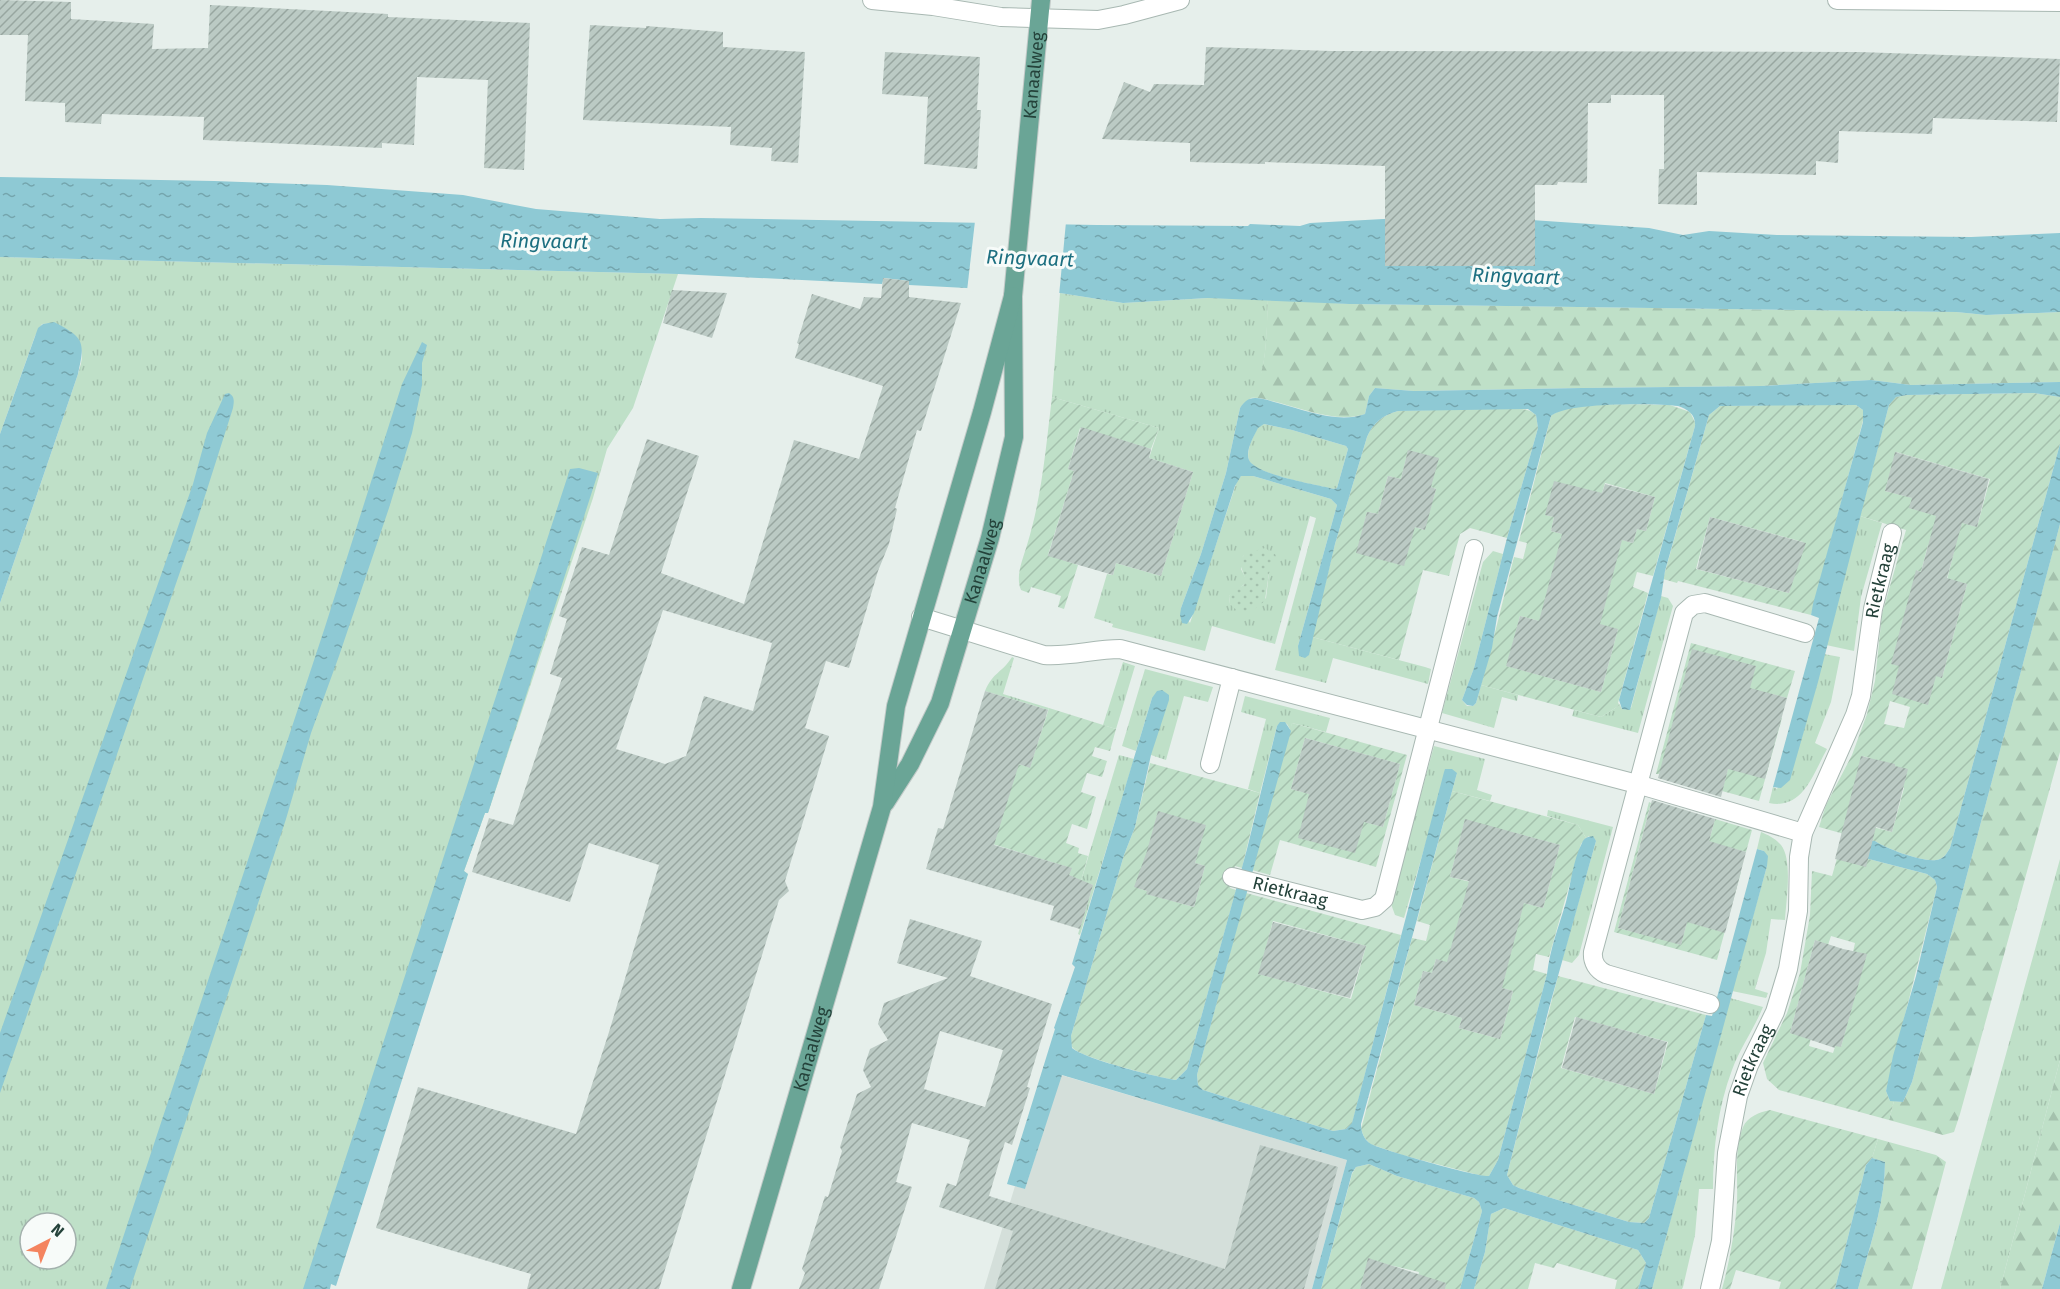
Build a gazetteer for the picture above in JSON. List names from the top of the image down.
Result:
{
  "streets": {
    "main road": ["Kanaalweg"],
    "street": ["Rietkraag"]
  },
  "water": ["Ringvaart"],
  "north": "top right"
}
